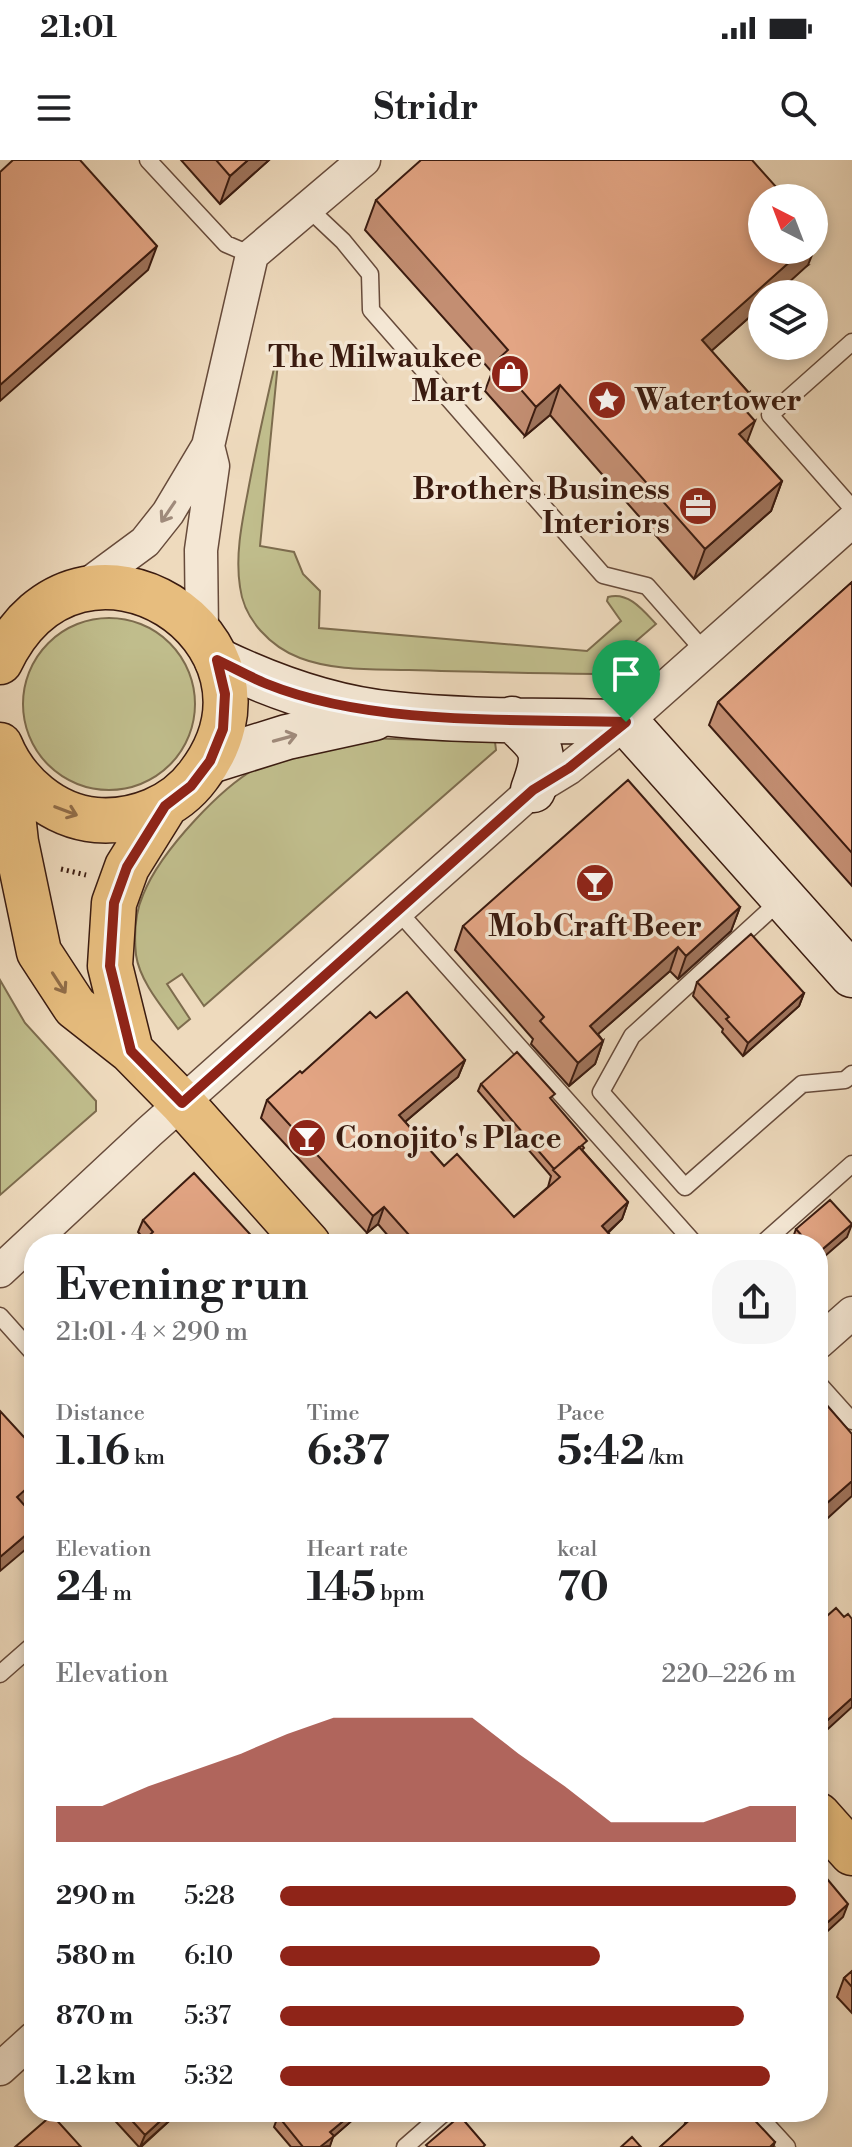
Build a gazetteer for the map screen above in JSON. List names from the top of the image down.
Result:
{
  "places": {
    "shop": ["The Milwaukee Mart"],
    "place": ["Watertower"],
    "office": ["Brothers Business Interiors"],
    "bar": ["MobCraft Beer", "Conojito's Place"]
  },
  "north": "top left",
  "page": {
    "status": "21:01",
    "header": "Stridr",
    "heading": ["Evening run", "21:01 · 4 × 290 m"],
    "stats": [
      ["Distance", "1.16 km"],
      ["Time", "6:37"],
      ["Pace", "5:42 /km"],
      ["Elevation", "24 m"],
      ["Heart rate", "145 bpm"],
      ["kcal", "70"]
    ],
    "chart": ["Elevation", "220–226 m"],
    "list": [
      {
        "name": "290 m",
        "note": "5:28"
      },
      {
        "name": "580 m",
        "note": "6:10"
      },
      {
        "name": "870 m",
        "note": "5:37"
      },
      {
        "name": "1.2 km",
        "note": "5:32"
      }
    ]
  }
}
